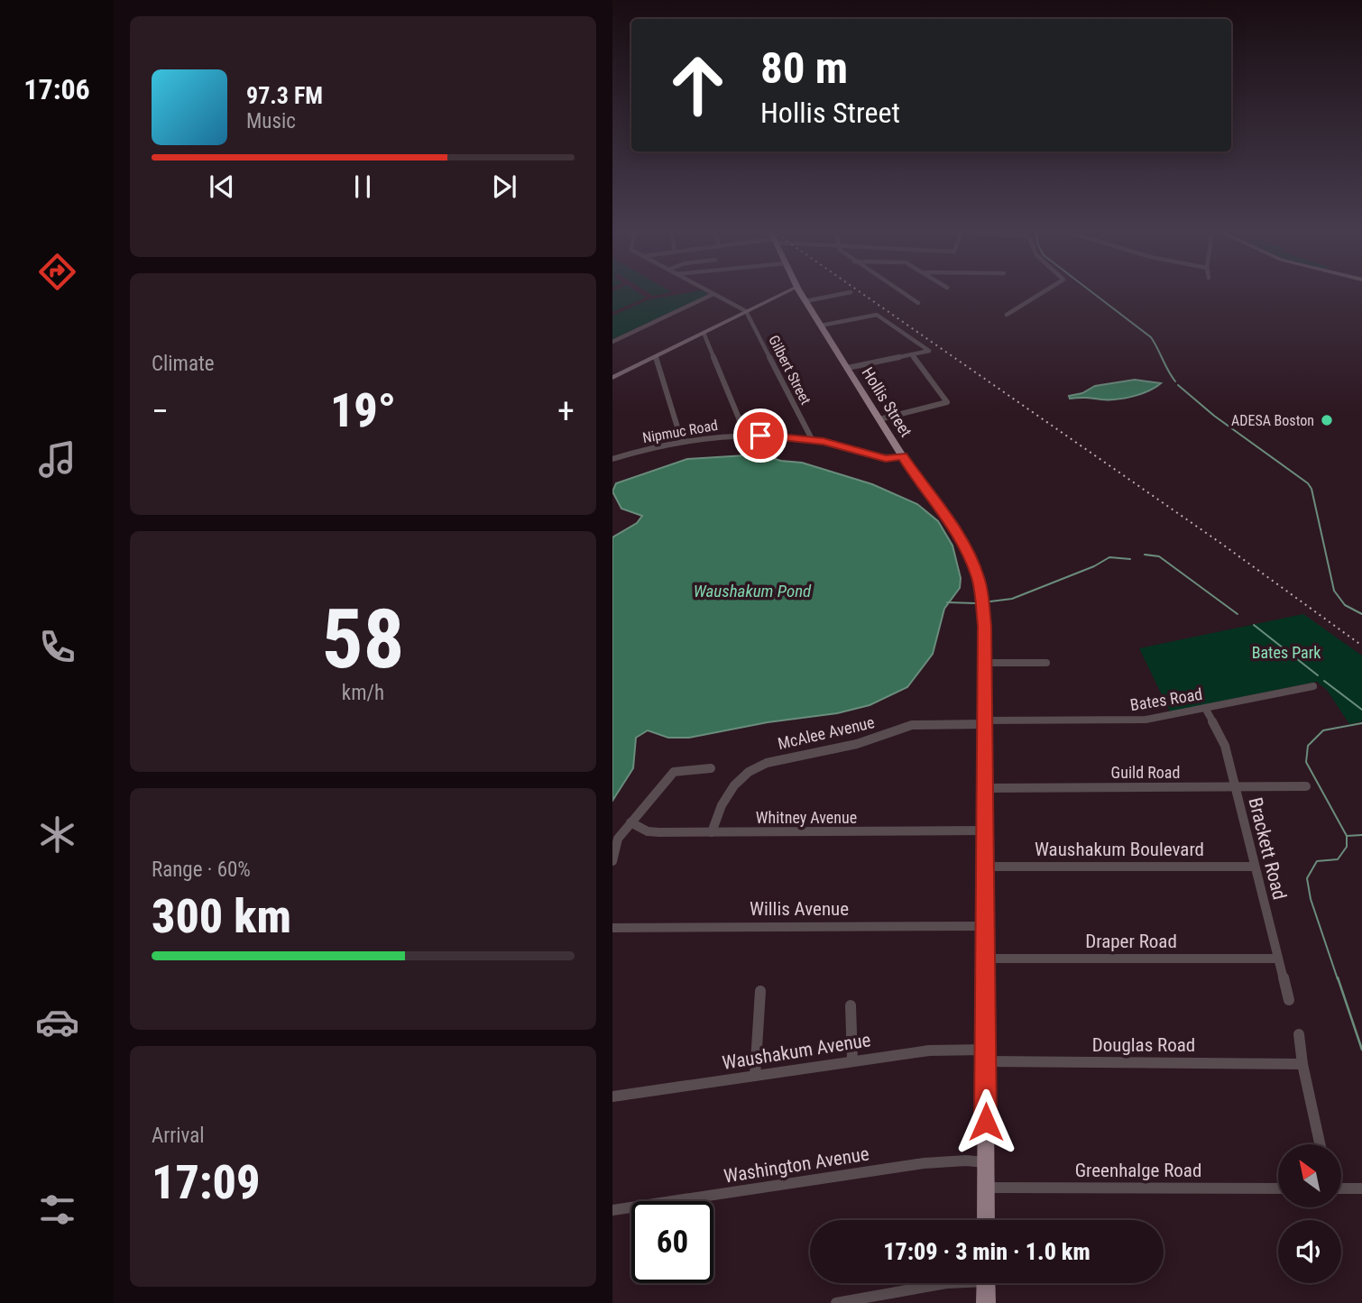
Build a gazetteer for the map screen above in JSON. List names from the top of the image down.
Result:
{
  "streets": {
    "main road": ["Hollis Street"],
    "street": [
      "Gilbert Street",
      "Nipmuc Road",
      "Bates Road",
      "McAlee Avenue",
      "Guild Road",
      "Whitney Avenue",
      "Brackett Road",
      "Waushakum Boulevard",
      "Willis Avenue",
      "Draper Road",
      "Douglas Road",
      "Waushakum Avenue",
      "Washington Avenue",
      "Greenhalge Road"
    ]
  },
  "crossings": [
    ["Gilbert Street", "Nipmuc Road"],
    ["Hollis Street", "Nipmuc Road"],
    ["Hollis Street", "Bates Road"],
    ["Hollis Street", "McAlee Avenue"],
    ["Hollis Street", "Guild Road"],
    ["Hollis Street", "Whitney Avenue"],
    ["Hollis Street", "Waushakum Boulevard"],
    ["Hollis Street", "Willis Avenue"],
    ["Hollis Street", "Draper Road"],
    ["Bates Road", "McAlee Avenue"],
    ["Bates Road", "Brackett Road"],
    ["McAlee Avenue", "Whitney Avenue"],
    ["Guild Road", "Brackett Road"],
    ["Brackett Road", "Waushakum Boulevard"],
    ["Brackett Road", "Draper Road"],
    ["Douglas Road", "Waushakum Avenue"]
  ],
  "water": ["Waushakum Pond"],
  "parks": ["Bates Park"],
  "places": ["ADESA Boston"],
  "north": "top left",
  "page": {
    "tabs": "17:06",
    "turn": ["80 m", "Hollis Street"],
    "song": ["97.3 FM", "Music"],
    "tile": [
      "Climate",
      ["58", "km/h"],
      ["Range · 60%", "300 km"],
      ["Arrival", "17:09"]
    ],
    "heat": ["−", "19°", "+"],
    "limit": "60",
    "trip": "17:09 · 3 min · 1.0 km"
  }
}
